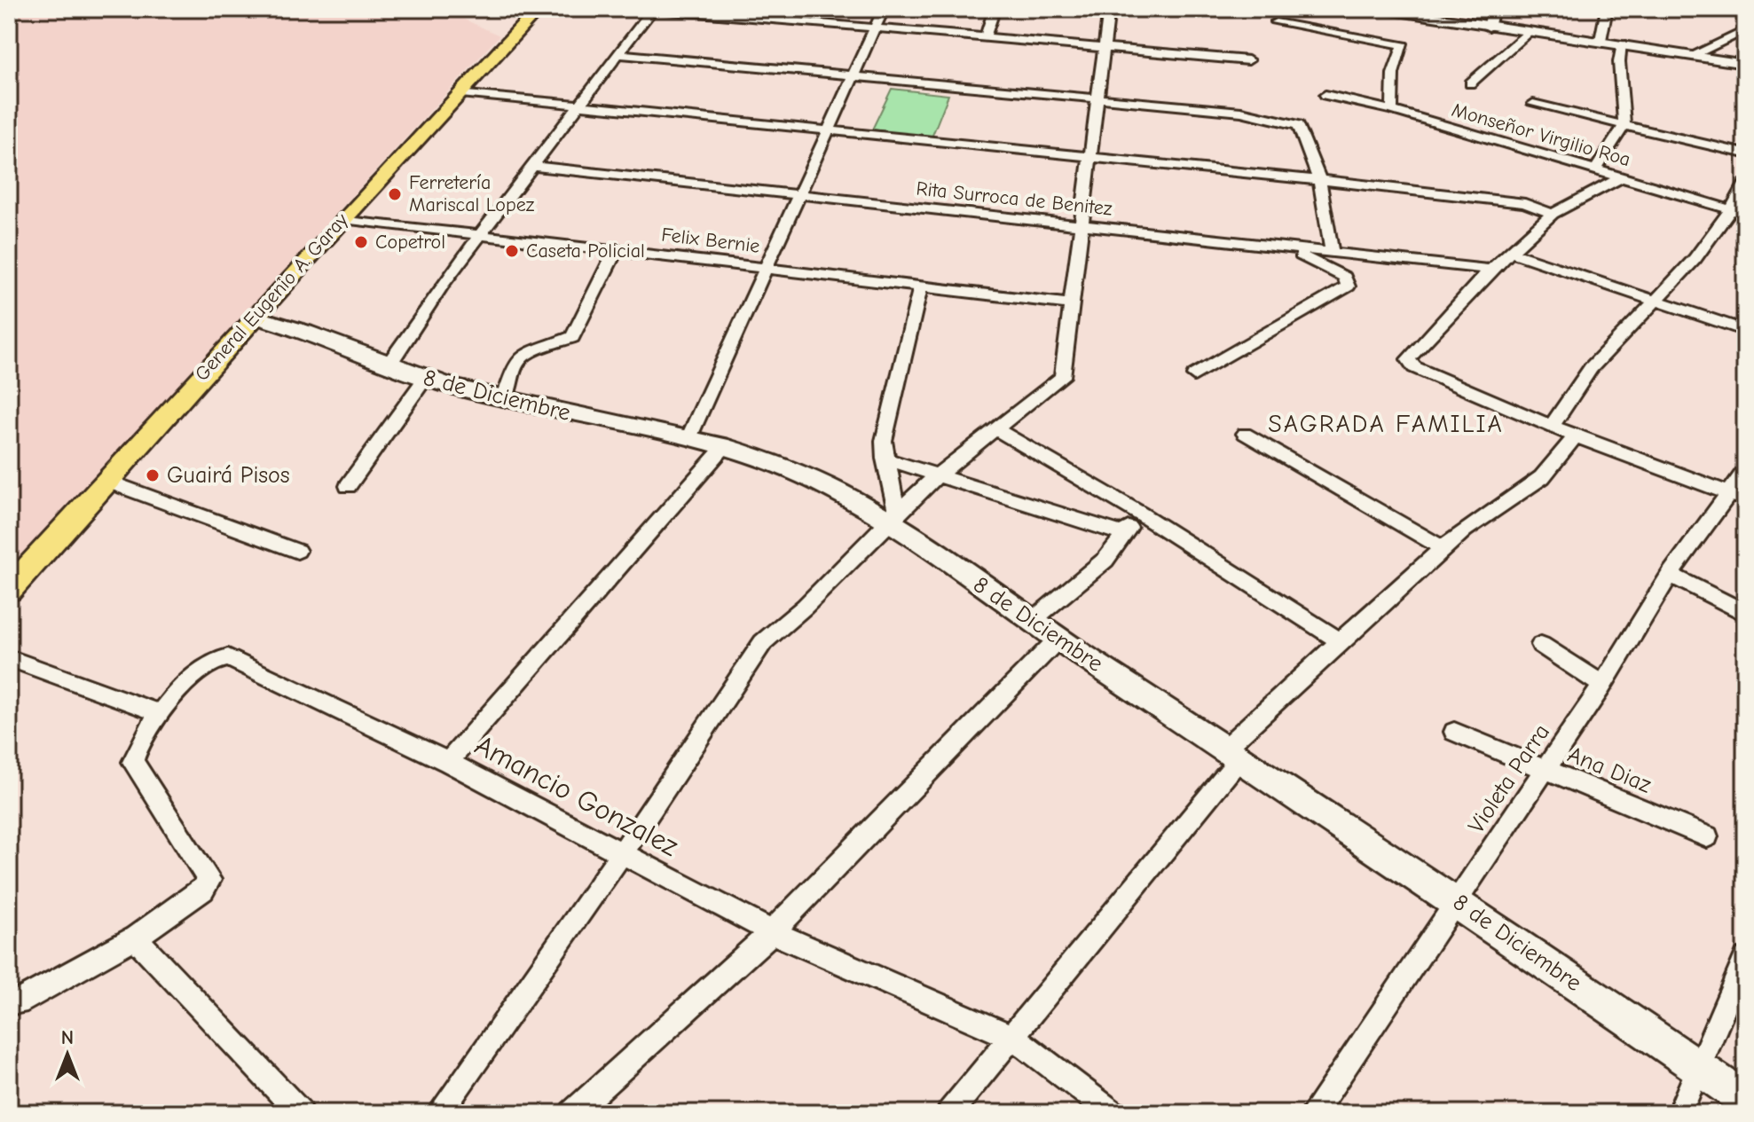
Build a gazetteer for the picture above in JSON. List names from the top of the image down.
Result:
{
  "streets": {
    "main road": ["General Eugenio A. Garay", "8 de Diciembre"],
    "street": [
      "Monseñor Virgilio Roa",
      "Rita Surroca de Benitez",
      "Felix Bernie",
      "Ana Diaz",
      "Violeta Parra",
      "Amancio Gonzalez"
    ]
  },
  "crossings": [
    ["Felix Bernie", "General Eugenio A. Garay"],
    ["General Eugenio A. Garay", "8 de Diciembre"],
    ["8 de Diciembre", "Violeta Parra"],
    ["Ana Diaz", "Violeta Parra"]
  ],
  "districts": ["SAGRADA FAMILIA"],
  "places": [
    "Ferretería Mariscal Lopez",
    "Copetrol",
    "Caseta Policial",
    "Guairá Pisos"
  ],
  "north": "top"
}
